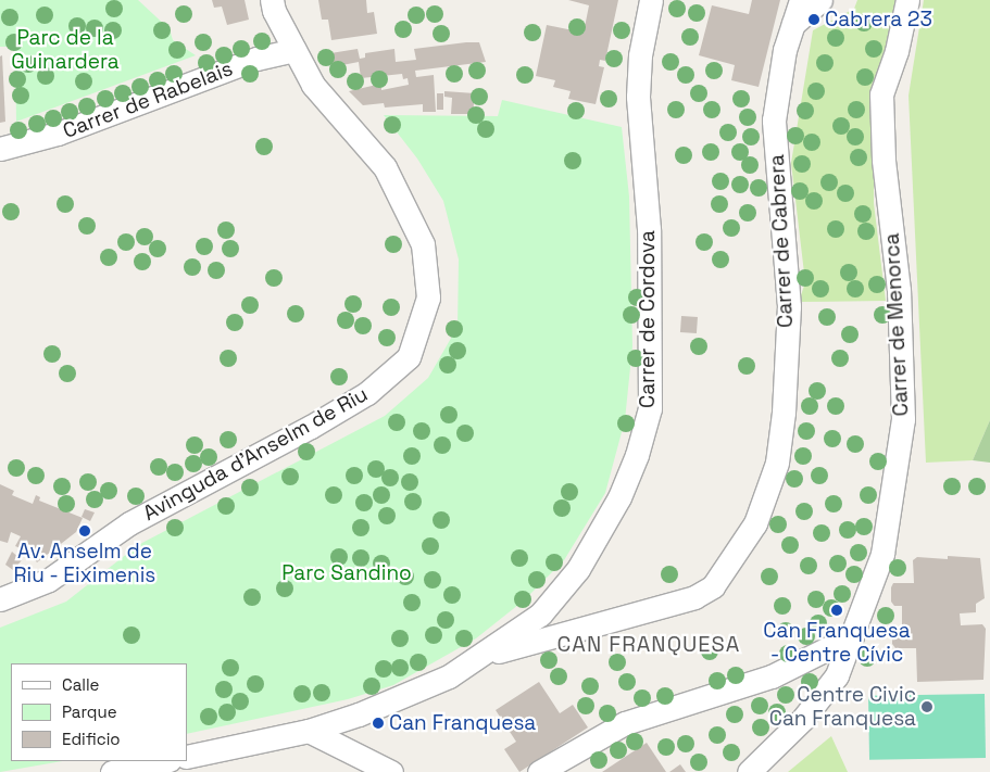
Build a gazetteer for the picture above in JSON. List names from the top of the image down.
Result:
{
  "streets": {
    "street": [
      "Carrer de Rabelais",
      "Carrer de Cabrera",
      "Carrer de Cordova",
      "Carrer de Menorca",
      "Avinguda d'Anselm de Riu"
    ]
  },
  "crossings": [
    ["Carrer de Rabelais", "Avinguda d'Anselm de Riu"],
    ["Carrer de Cabrera", "Carrer de Cordova"]
  ],
  "districts": ["CAN FRANQUESA"],
  "parks": ["Parc de la Guinardera", "Parc Sandino"],
  "places": [
    "Cabrera 23",
    "Av. Anselm de Riu - Eiximenis",
    "Can Franquesa - Centre Cívic",
    "Centre Civic Can Franquesa",
    "Can Franquesa"
  ],
  "legend": ["Calle", "Parque", "Edificio"]
}
